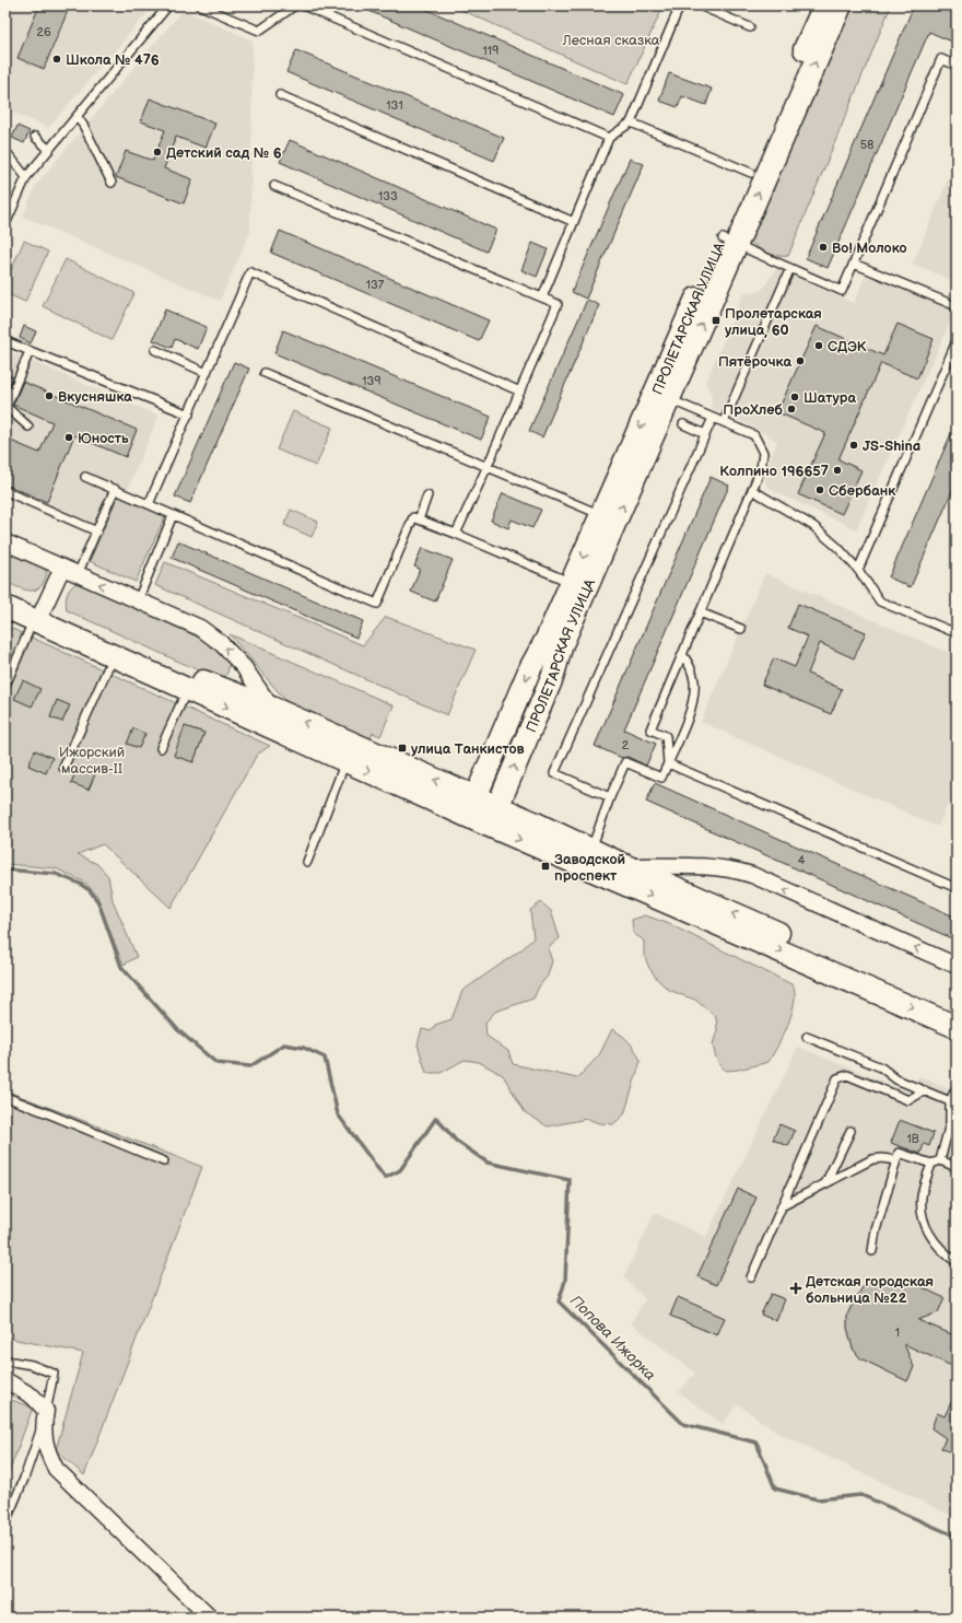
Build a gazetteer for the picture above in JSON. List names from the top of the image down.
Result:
{
  "streets": {
    "main road": ["ПРОЛЕТАРСКАЯ УЛИЦА"]
  },
  "water": ["Попова Ижорка"],
  "parks": ["Лесная сказка", "Ижорский массив-II"],
  "places": {
    "other": [
      "Школа № 476",
      "Детский сад № 6",
      "Во! Молоко",
      "СДЭК",
      "Пятёрочка",
      "Вкусняшка",
      "Шатура",
      "ПроХлеб",
      "Юность",
      "JS-Shina",
      "Колпино 196657",
      "Сбербанк"
    ],
    "transit": ["Пролетарская улица, 60", "улица Танкистов", "Заводской проспект"],
    "health": ["Детская городская больница №22"]
  },
  "house_numbers": [
    "26",
    "119",
    "131",
    "58",
    "133",
    "137",
    "139",
    "2",
    "4",
    "1В",
    "1"
  ]
}
